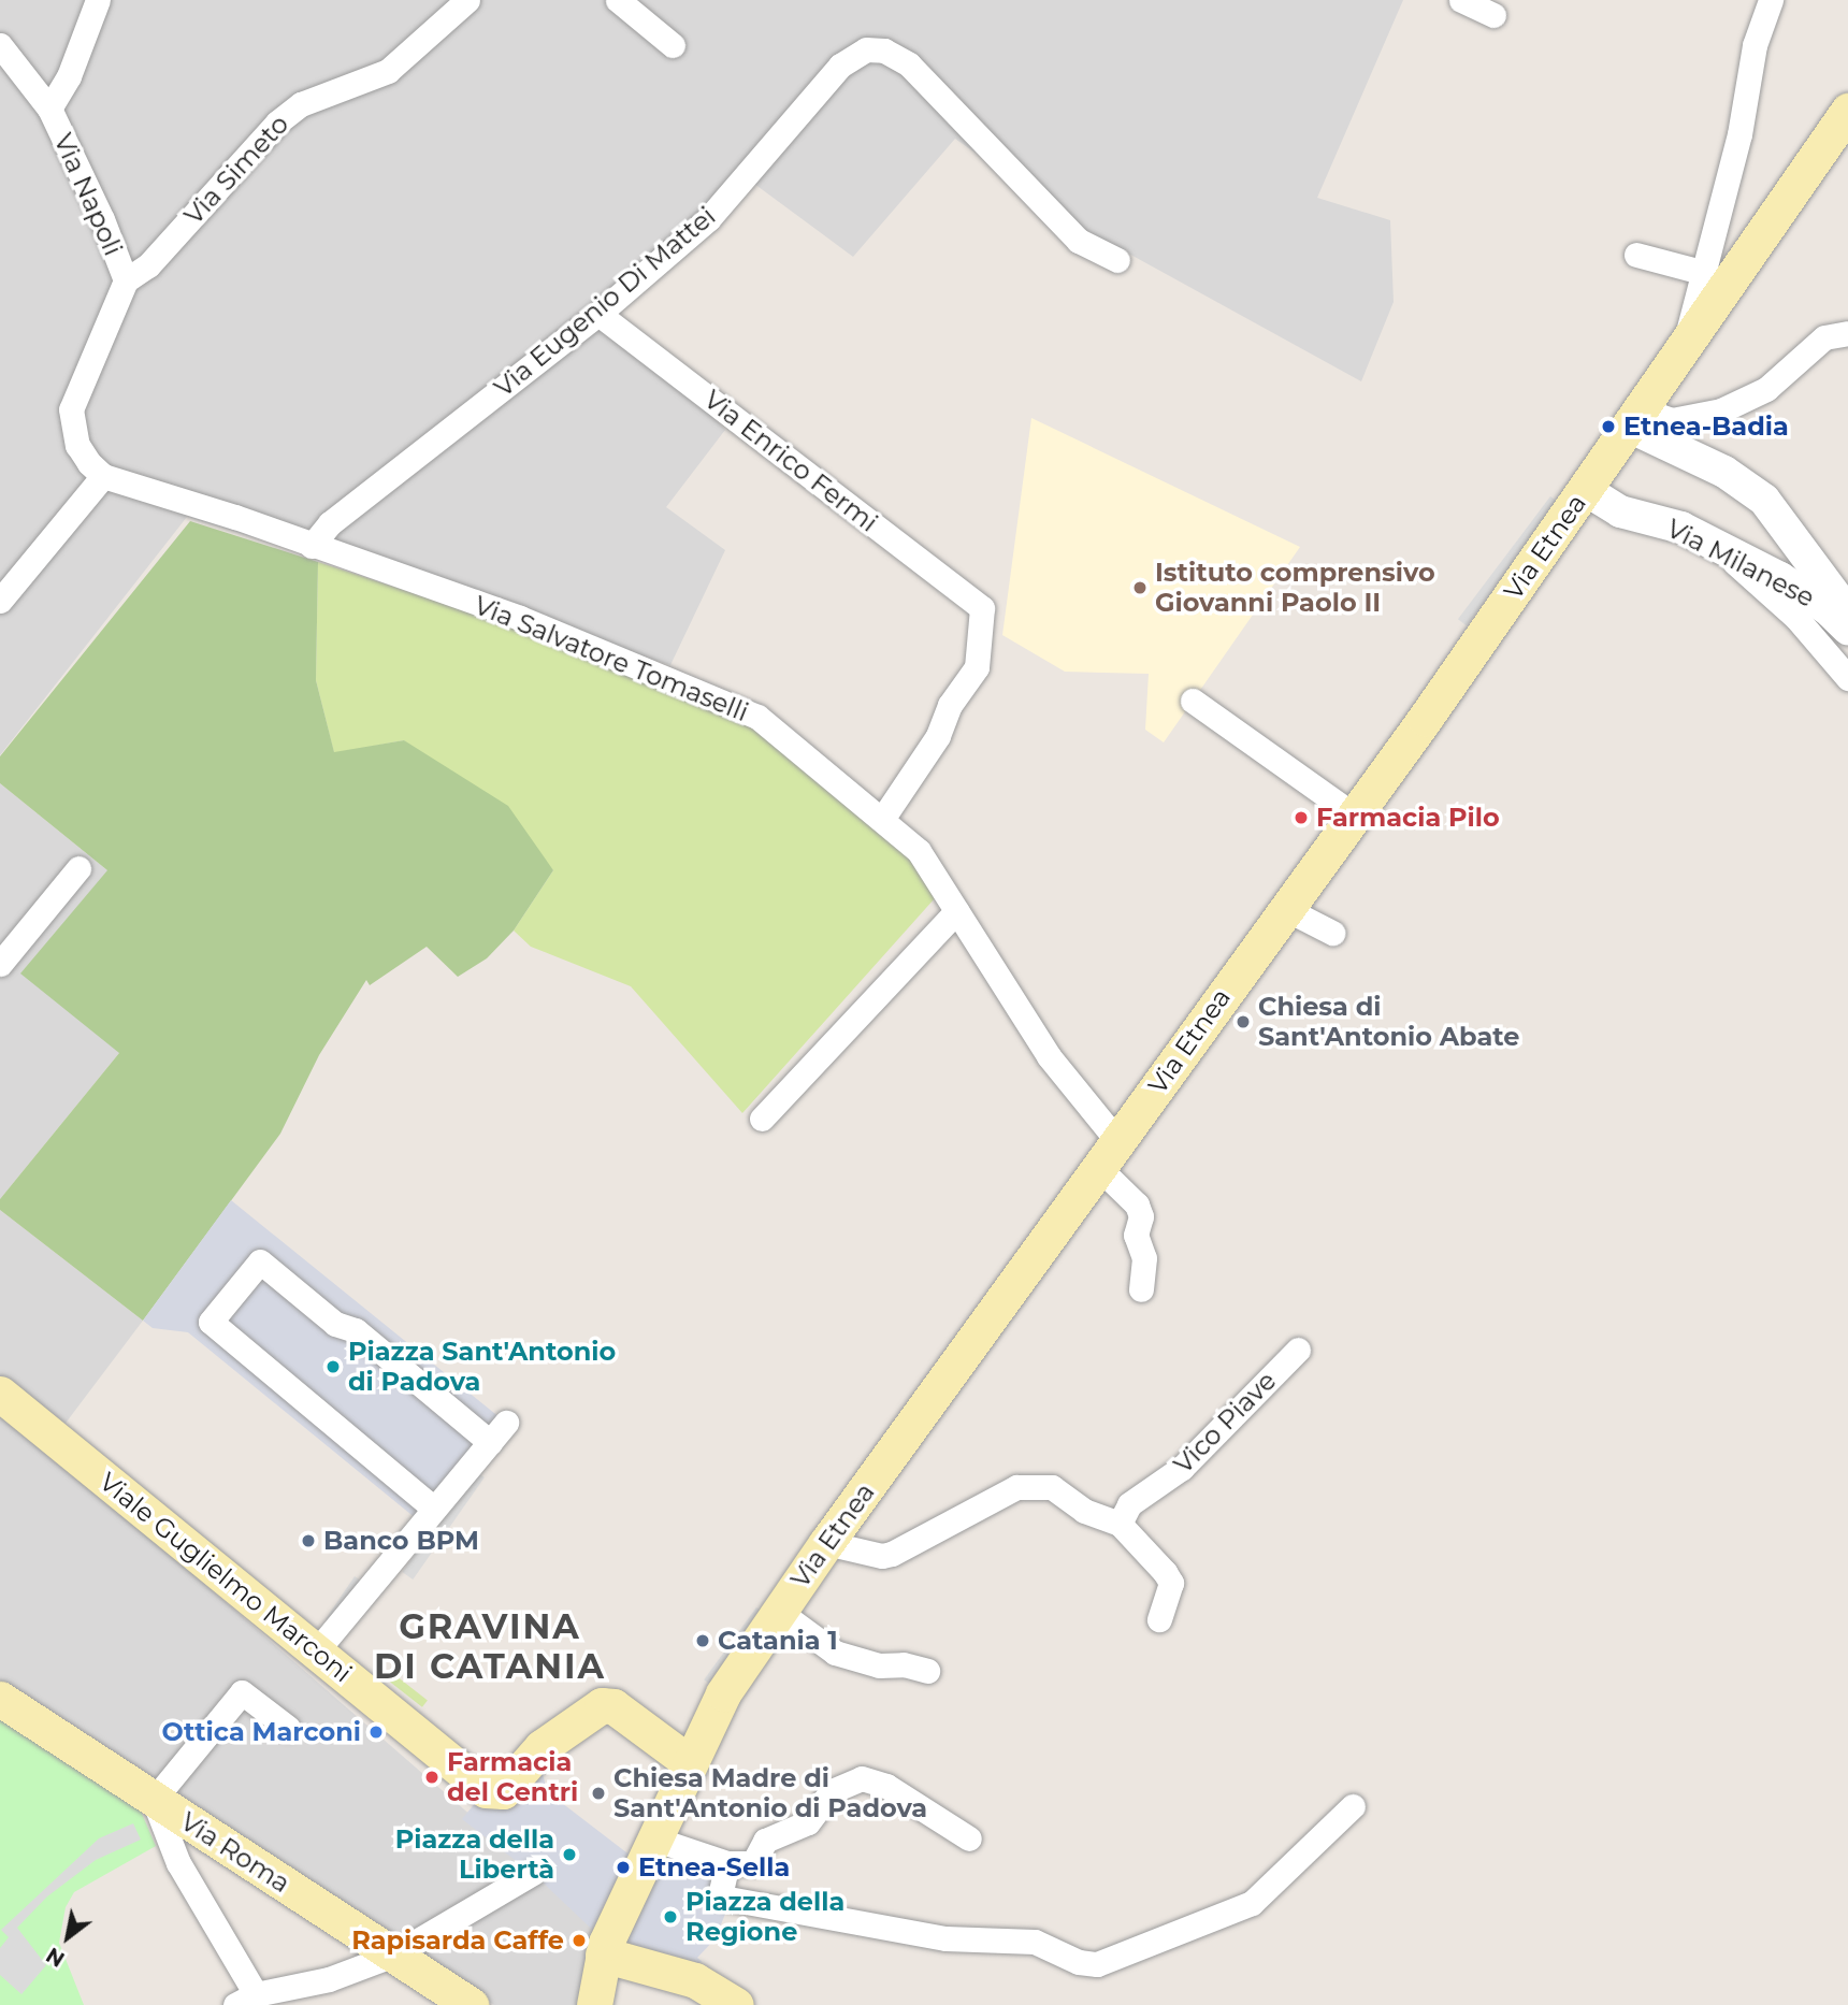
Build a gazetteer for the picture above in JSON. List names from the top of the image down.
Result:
{
  "streets": {
    "main road": ["Via Etnea", "Viale Guglielmo Marconi", "Via Roma"],
    "street": [
      "Via Simeto",
      "Via Napoli",
      "Via Eugenio Di Mattei",
      "Via Enrico Fermi",
      "Via Milanese",
      "Via Salvatore Tomaselli",
      "Vico Piave"
    ]
  },
  "crossings": [
    ["Via Simeto", "Via Napoli"],
    ["Via Napoli", "Via Salvatore Tomaselli"],
    ["Via Eugenio Di Mattei", "Via Enrico Fermi"],
    ["Via Eugenio Di Mattei", "Via Salvatore Tomaselli"],
    ["Via Enrico Fermi", "Via Salvatore Tomaselli"],
    ["Via Etnea", "Via Milanese"],
    ["Via Etnea", "Via Salvatore Tomaselli"],
    ["Via Etnea", "Viale Guglielmo Marconi"]
  ],
  "districts": ["GRAVINA DI CATANIA"],
  "places": [
    "Etnea-Badia",
    "Istituto comprensivo Giovanni Paolo II",
    "Farmacia Pilo",
    "Chiesa di Sant'Antonio Abate",
    "Piazza Sant'Antonio di Padova",
    "Banco BPM",
    "Catania 1",
    "Ottica Marconi",
    "Farmacia del Centri",
    "Chiesa Madre di Sant'Antonio di Padova",
    "Piazza della Libertà",
    "Etnea-Sella",
    "Piazza della Regione",
    "Rapisarda Caffe"
  ],
  "north": "bottom left"
}
